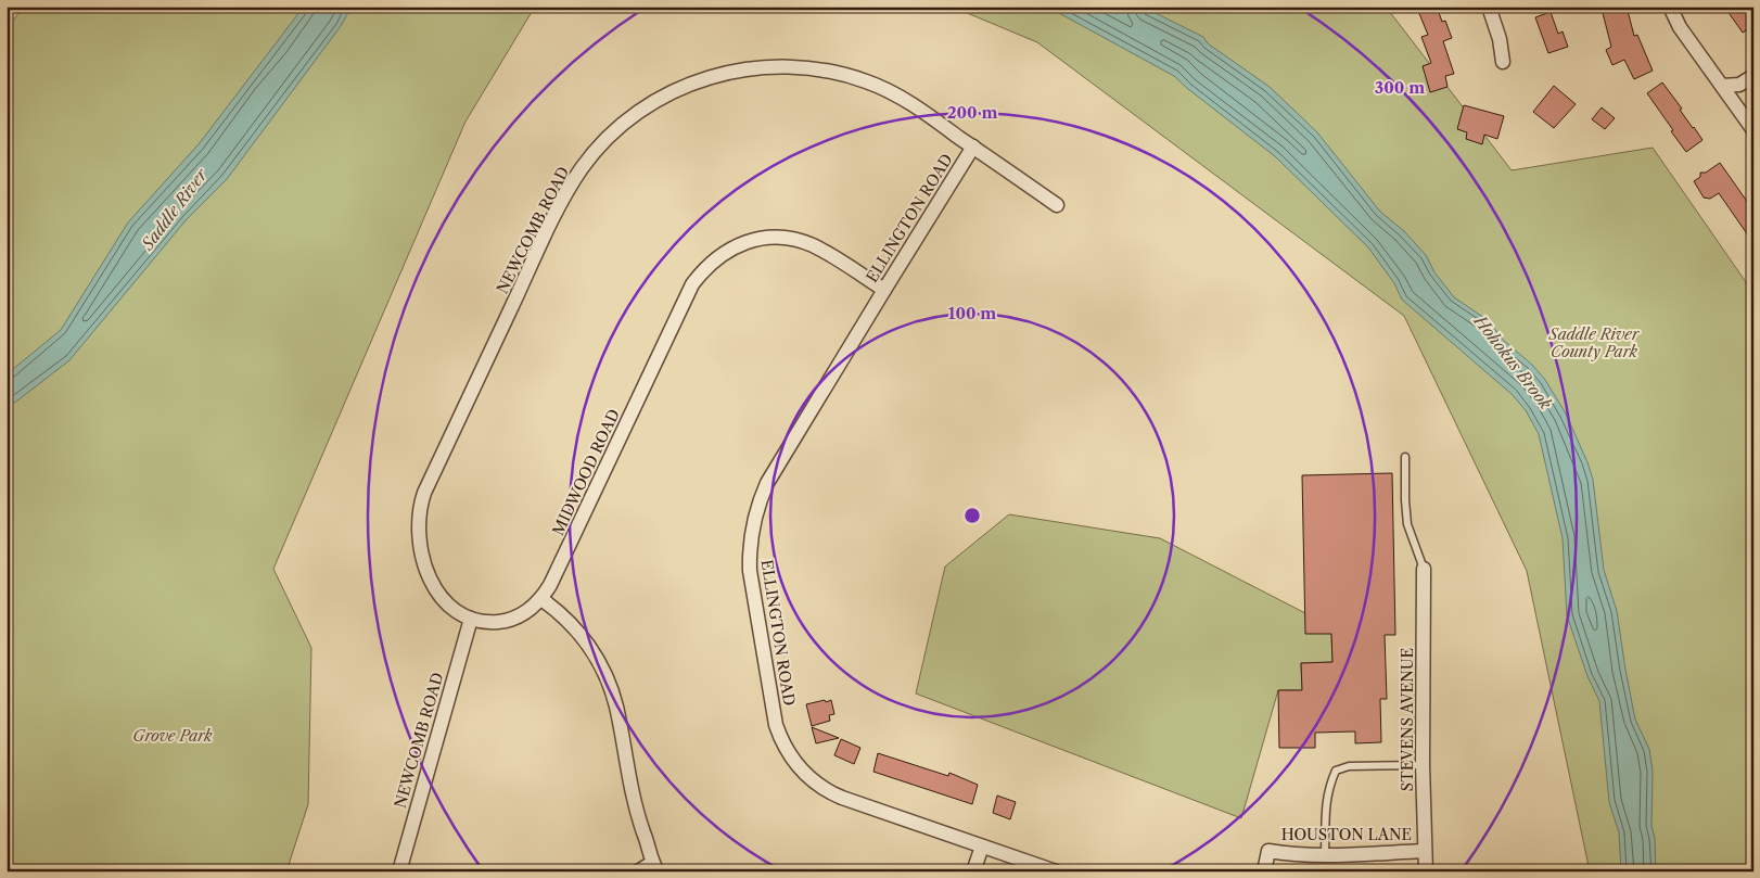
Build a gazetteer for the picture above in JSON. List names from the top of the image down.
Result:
{
  "streets": {
    "street": [
      "ELLINGTON ROAD",
      "NEWCOMB ROAD",
      "MIDWOOD ROAD",
      "STEVENS AVENUE",
      "HOUSTON LANE"
    ]
  },
  "crossings": [
    ["ELLINGTON ROAD", "NEWCOMB ROAD"],
    ["ELLINGTON ROAD", "MIDWOOD ROAD"],
    ["NEWCOMB ROAD", "MIDWOOD ROAD"],
    ["STEVENS AVENUE", "HOUSTON LANE"]
  ],
  "water": ["Saddle River", "Hohokus Brook"],
  "parks": ["Saddle River County Park", "Grove Park"],
  "rings": ["300 m", "200 m", "100 m"]
}
